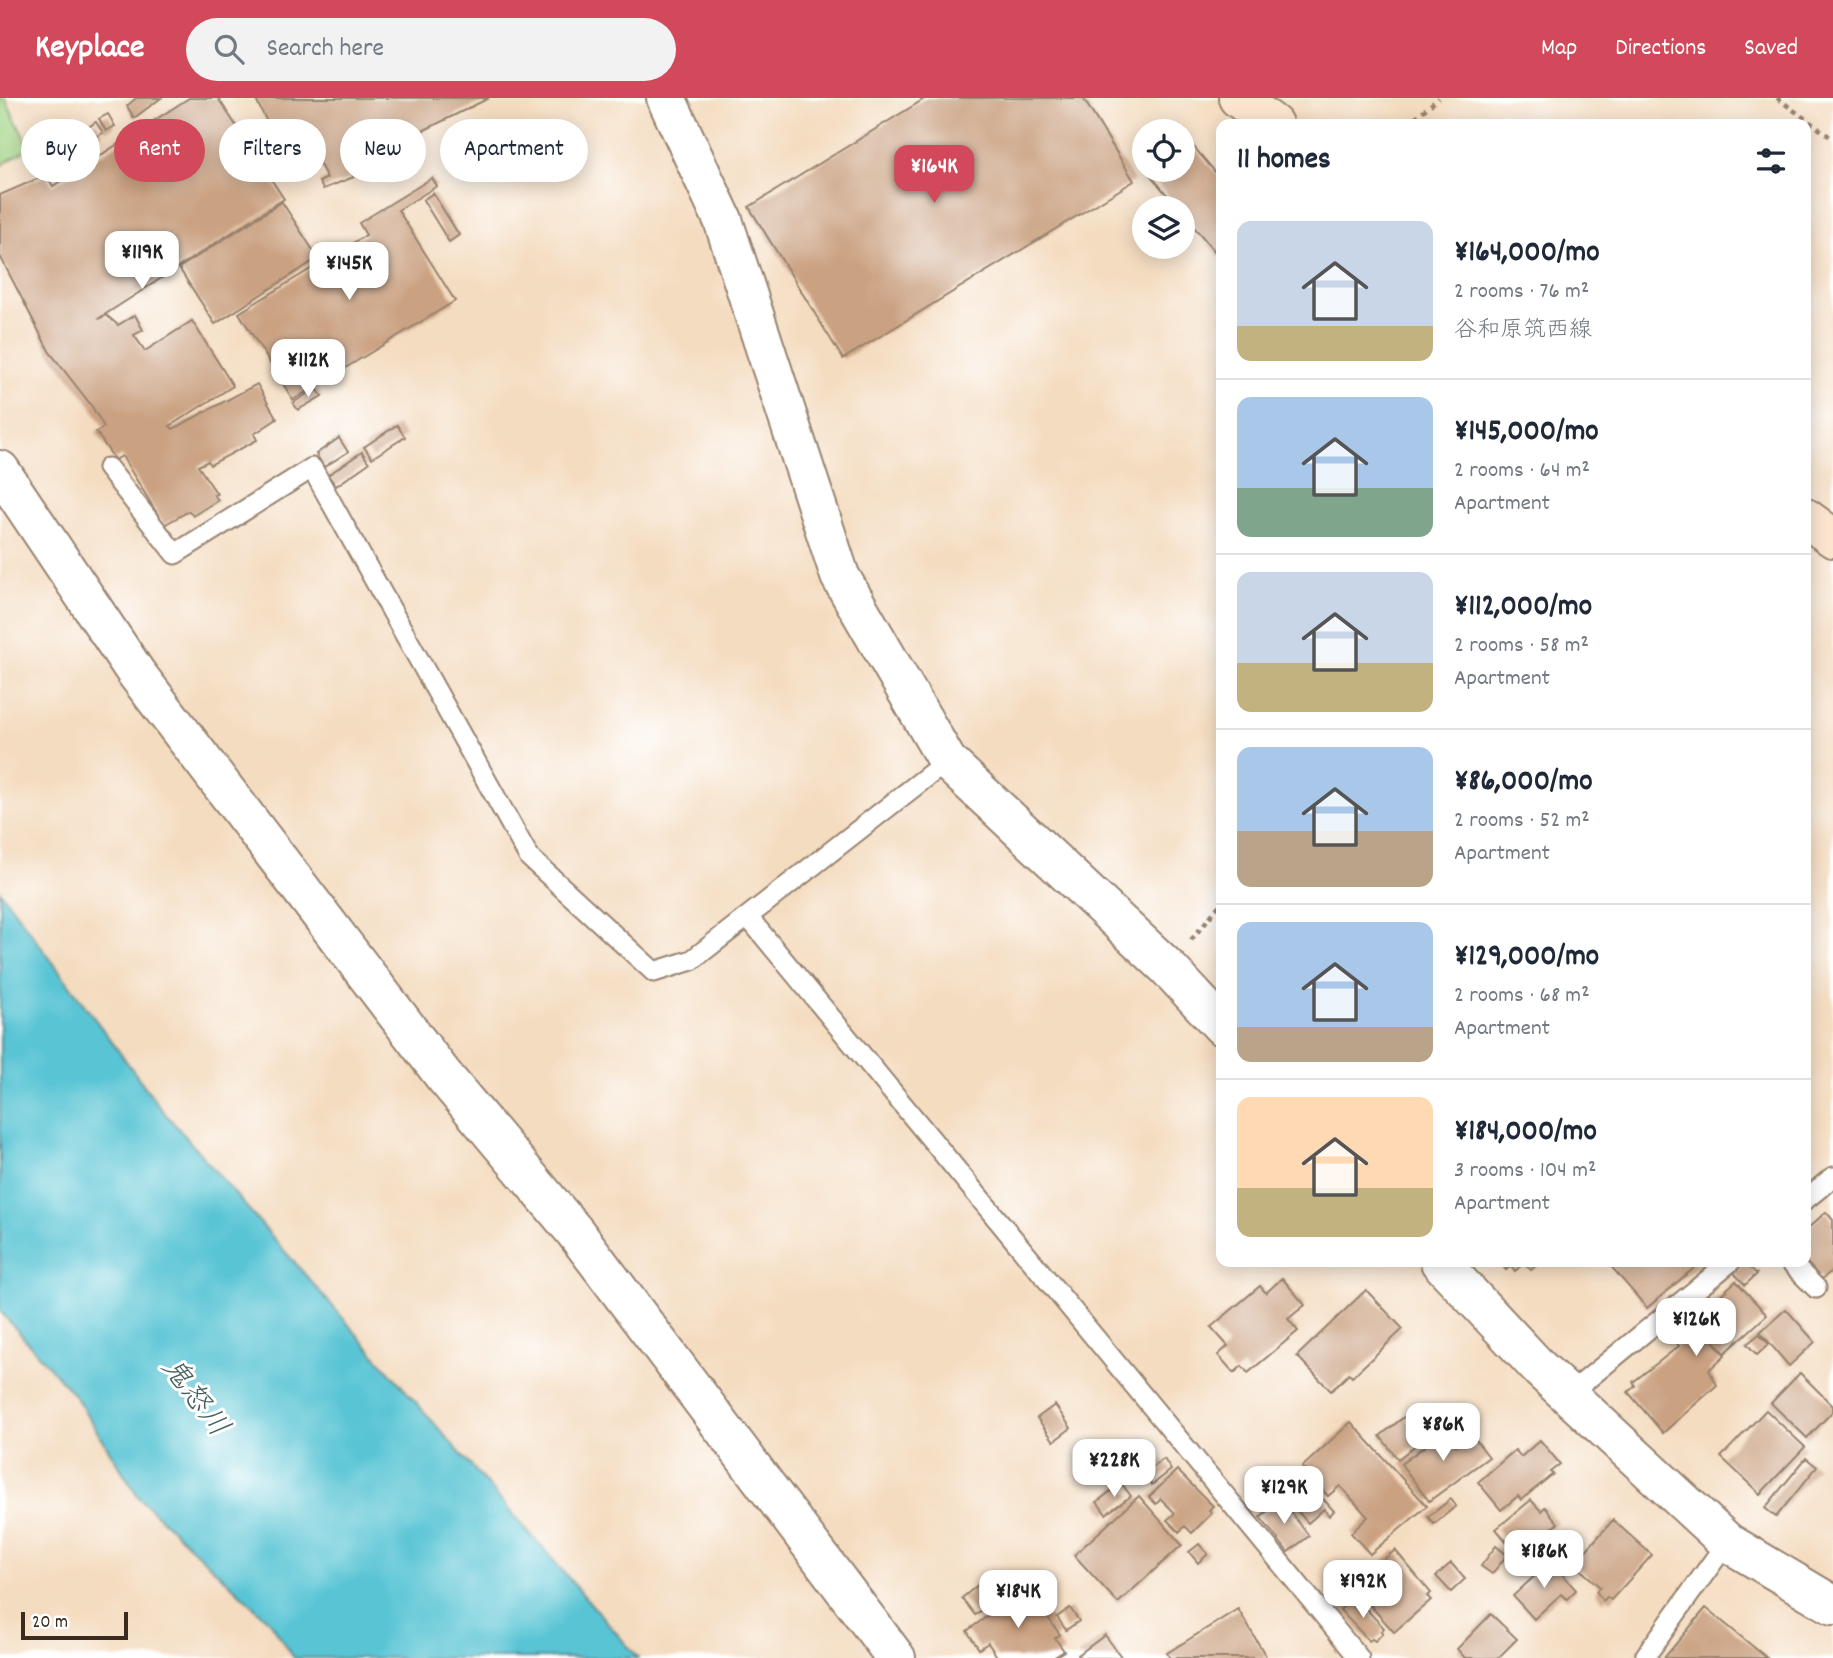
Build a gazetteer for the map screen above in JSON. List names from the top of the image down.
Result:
{
  "water": ["鬼怒川"],
  "scale_bar": "20 m",
  "page": {
    "header": "Keyplace",
    "search": "Search here",
    "nav": ["Map", "Directions", "Saved"],
    "chip": [
      "Buy",
      "Rent",
      "Filters",
      "New",
      "Apartment"
    ],
    "heading": "11 homes",
    "price": [
      "¥164K",
      "¥119K",
      "¥145K",
      "¥112K",
      "¥126K",
      "¥86K",
      "¥228K",
      "¥129K",
      "¥186K",
      "¥192K",
      "¥184K"
    ],
    "list": [
      {
        "name": "¥164,000/mo",
        "note": "2 rooms · 76 m² · 谷和原筑西線"
      },
      {
        "name": "¥145,000/mo",
        "note": "2 rooms · 64 m² · Apartment"
      },
      {
        "name": "¥112,000/mo",
        "note": "2 rooms · 58 m² · Apartment"
      },
      {
        "name": "¥86,000/mo",
        "note": "2 rooms · 52 m² · Apartment"
      },
      {
        "name": "¥129,000/mo",
        "note": "2 rooms · 68 m² · Apartment"
      },
      {
        "name": "¥184,000/mo",
        "note": "3 rooms · 104 m² · Apartment"
      }
    ],
    "scale": "20 m"
  }
}
